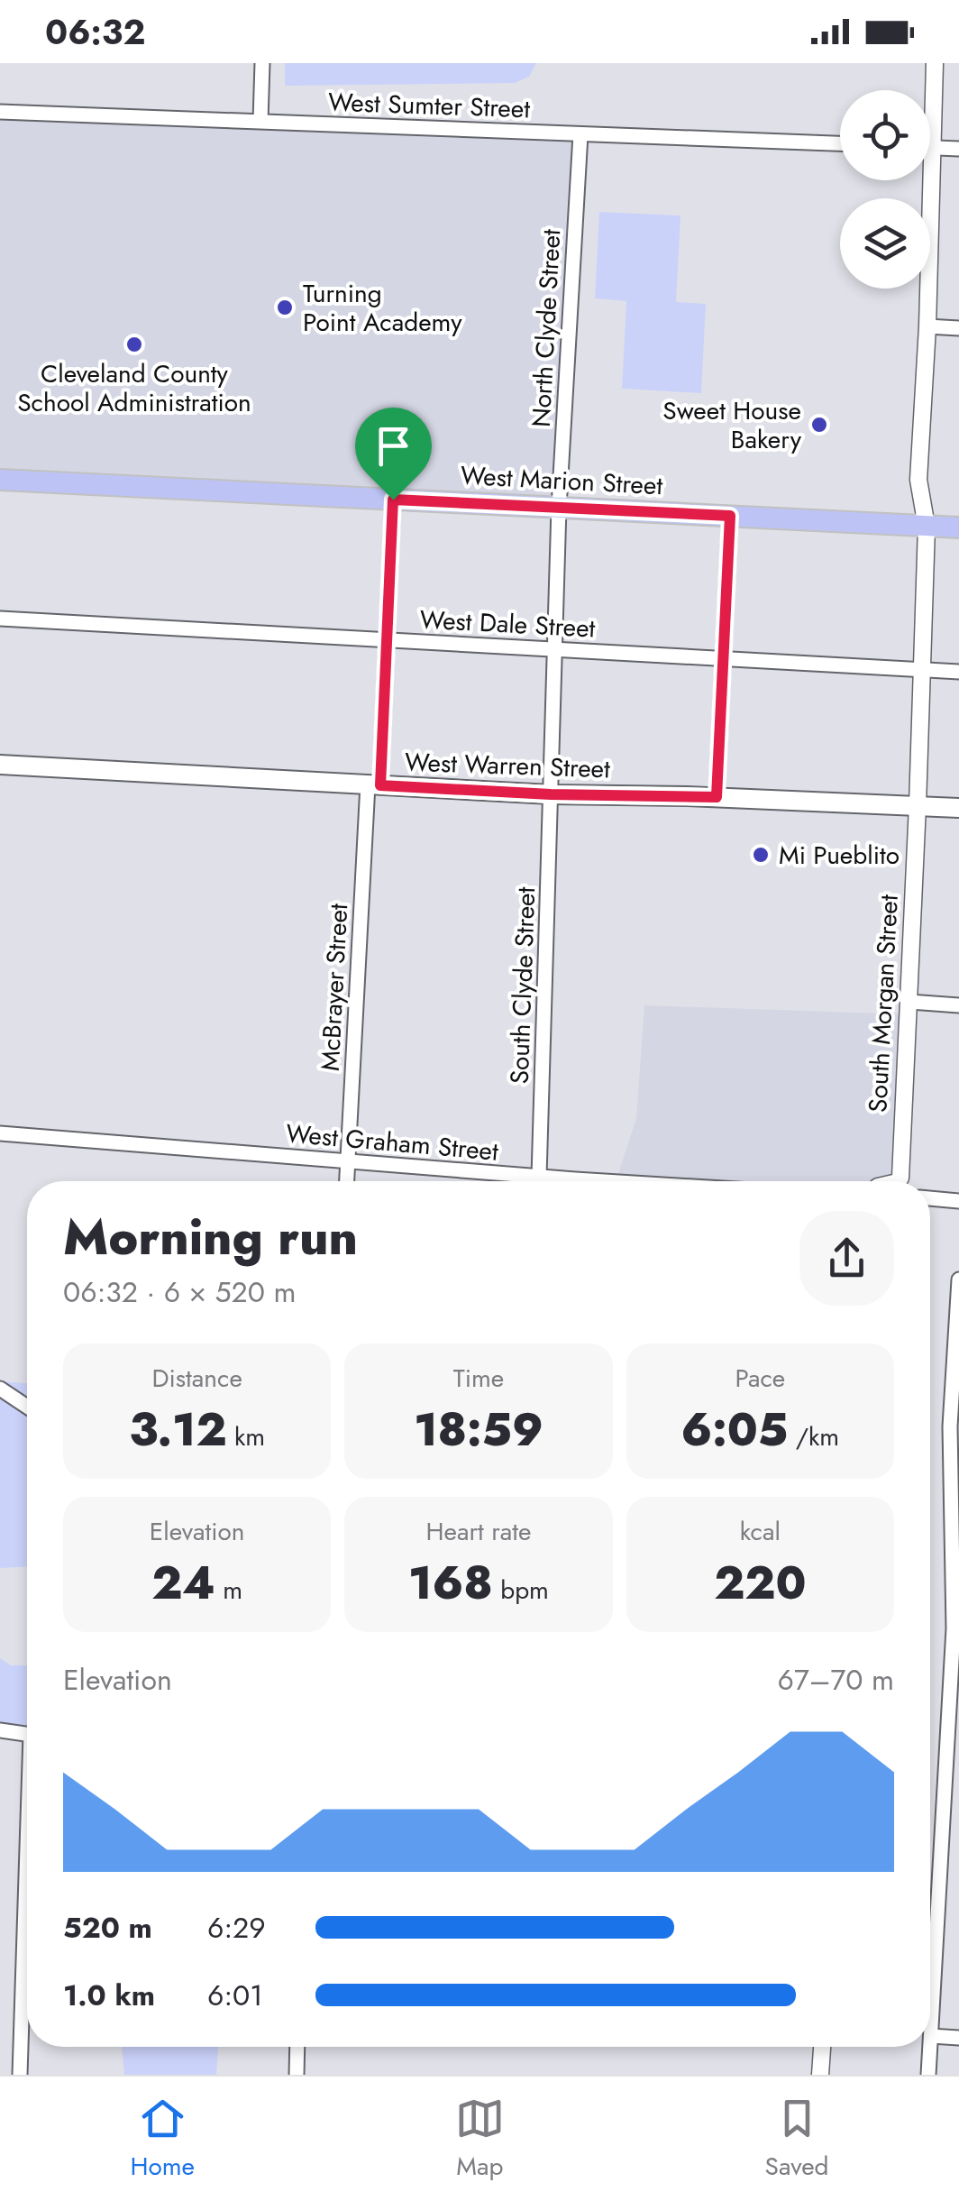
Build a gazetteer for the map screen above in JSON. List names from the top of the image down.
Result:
{
  "streets": {
    "main road": ["West Marion Street", "West Warren Street"],
    "street": [
      "West Sumter Street",
      "North Clyde Street",
      "West Dale Street",
      "South Clyde Street",
      "McBrayer Street",
      "South Morgan Street",
      "West Graham Street"
    ]
  },
  "crossings": [
    ["West Sumter Street", "North Clyde Street"],
    ["North Clyde Street", "West Marion Street"],
    ["North Clyde Street", "West Dale Street"],
    ["North Clyde Street", "West Warren Street"],
    ["North Clyde Street", "South Clyde Street"],
    ["West Marion Street", "McBrayer Street"],
    ["West Marion Street", "South Morgan Street"],
    ["West Dale Street", "McBrayer Street"],
    ["West Dale Street", "South Morgan Street"],
    ["West Warren Street", "South Clyde Street"],
    ["West Warren Street", "McBrayer Street"],
    ["West Warren Street", "South Morgan Street"],
    ["South Clyde Street", "West Graham Street"],
    ["McBrayer Street", "West Graham Street"]
  ],
  "places": [
    "Turning Point Academy",
    "Cleveland County School Administration",
    "Sweet House Bakery",
    "Mi Pueblito"
  ],
  "page": {
    "status": "06:32",
    "heading": ["Morning run", "06:32 · 6 × 520 m"],
    "stats": [
      ["Distance", "3.12 km"],
      ["Time", "18:59"],
      ["Pace", "6:05 /km"],
      ["Elevation", "24 m"],
      ["Heart rate", "168 bpm"],
      ["kcal", "220"]
    ],
    "chart": ["Elevation", "67–70 m"],
    "list": [
      {
        "name": "520 m",
        "note": "6:29"
      },
      {
        "name": "1.0 km",
        "note": "6:01"
      }
    ],
    "tabs": ["Home", "Map", "Saved"]
  }
}
